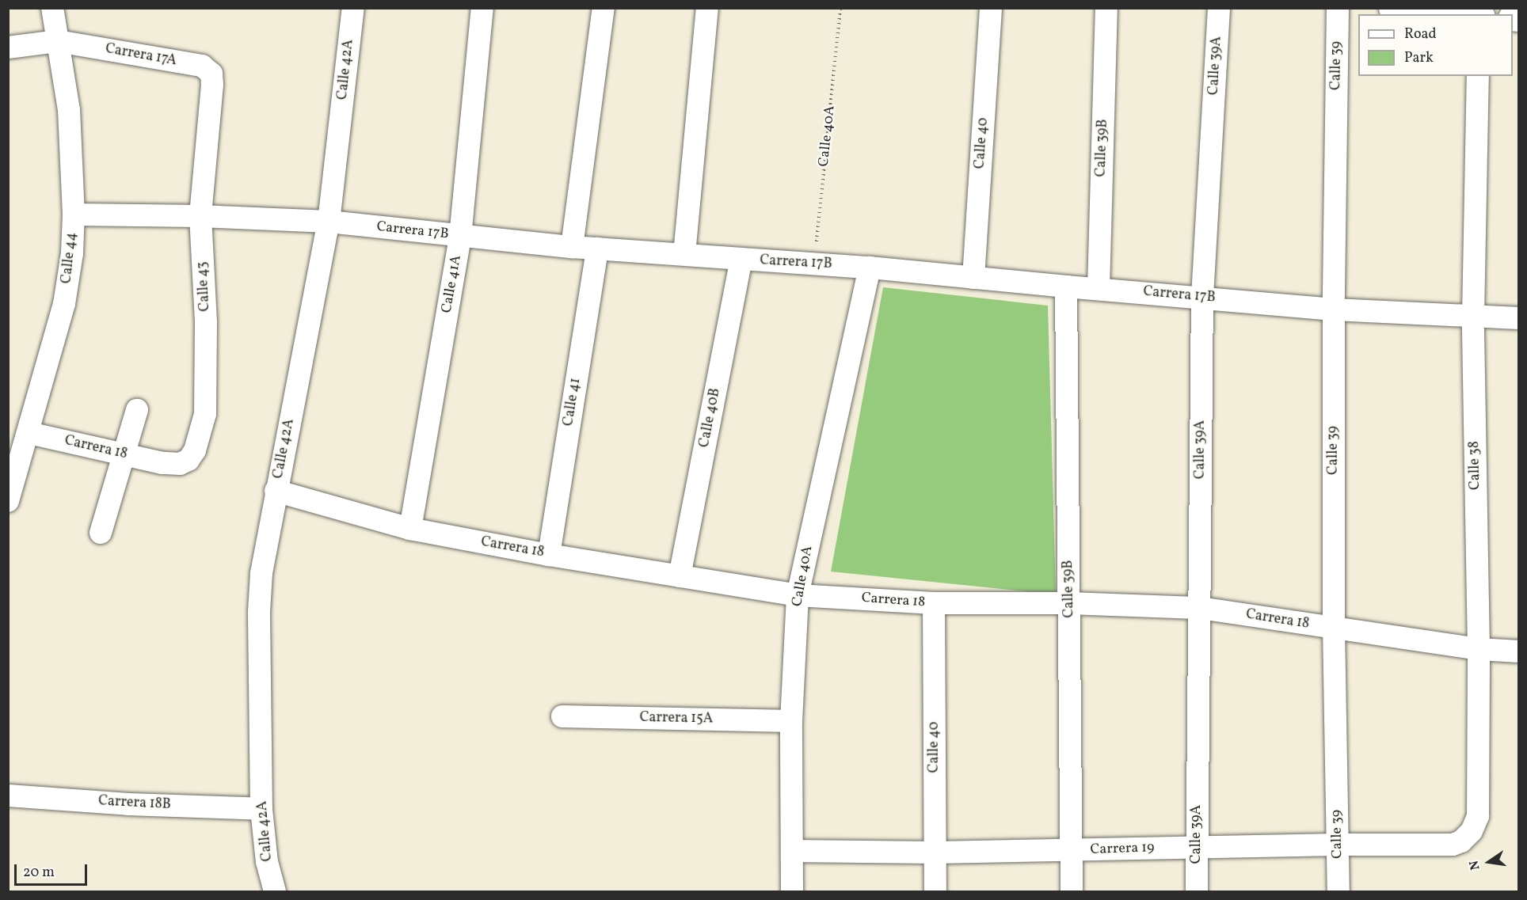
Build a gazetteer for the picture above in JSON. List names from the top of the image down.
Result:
{
  "streets": {
    "street": [
      "Carrera 17A",
      "Calle 39A",
      "Calle 39",
      "Calle 42A",
      "Calle 40A",
      "Calle 40",
      "Calle 39B",
      "Carrera 17B",
      "Calle 44",
      "Calle 41A",
      "Calle 43",
      "Calle 41",
      "Calle 40B",
      "Carrera 18",
      "Calle 38",
      "Carrera 15A",
      "Carrera 18B",
      "Carrera 19"
    ]
  },
  "crossings": [
    ["Carrera 17A", "Calle 44"],
    ["Carrera 17A", "Calle 43"],
    ["Calle 39A", "Carrera 17B"],
    ["Calle 39A", "Carrera 18"],
    ["Calle 39A", "Carrera 19"],
    ["Calle 39", "Carrera 17B"],
    ["Calle 39", "Carrera 18"],
    ["Calle 39", "Carrera 19"],
    ["Calle 42A", "Carrera 17B"],
    ["Calle 42A", "Carrera 18"],
    ["Calle 42A", "Carrera 18B"],
    ["Calle 40A", "Carrera 17B"],
    ["Calle 40A", "Carrera 18"],
    ["Calle 40A", "Carrera 15A"],
    ["Calle 40A", "Carrera 19"],
    ["Calle 40", "Carrera 17B"],
    ["Calle 40", "Carrera 18"],
    ["Calle 40", "Carrera 19"],
    ["Calle 39B", "Carrera 17B"],
    ["Calle 39B", "Carrera 18"],
    ["Calle 39B", "Carrera 19"],
    ["Carrera 17B", "Calle 44"],
    ["Carrera 17B", "Calle 41A"],
    ["Carrera 17B", "Calle 43"],
    ["Carrera 17B", "Calle 41"],
    ["Carrera 17B", "Calle 40B"],
    ["Carrera 17B", "Calle 38"],
    ["Calle 44", "Carrera 18"],
    ["Calle 41A", "Carrera 18"],
    ["Calle 43", "Carrera 18"],
    ["Calle 41", "Carrera 18"],
    ["Calle 40B", "Carrera 18"],
    ["Carrera 18", "Calle 38"],
    ["Calle 38", "Carrera 19"]
  ],
  "legend": ["Road", "Park"],
  "scale_bar": "20 m",
  "north": "left"
}
